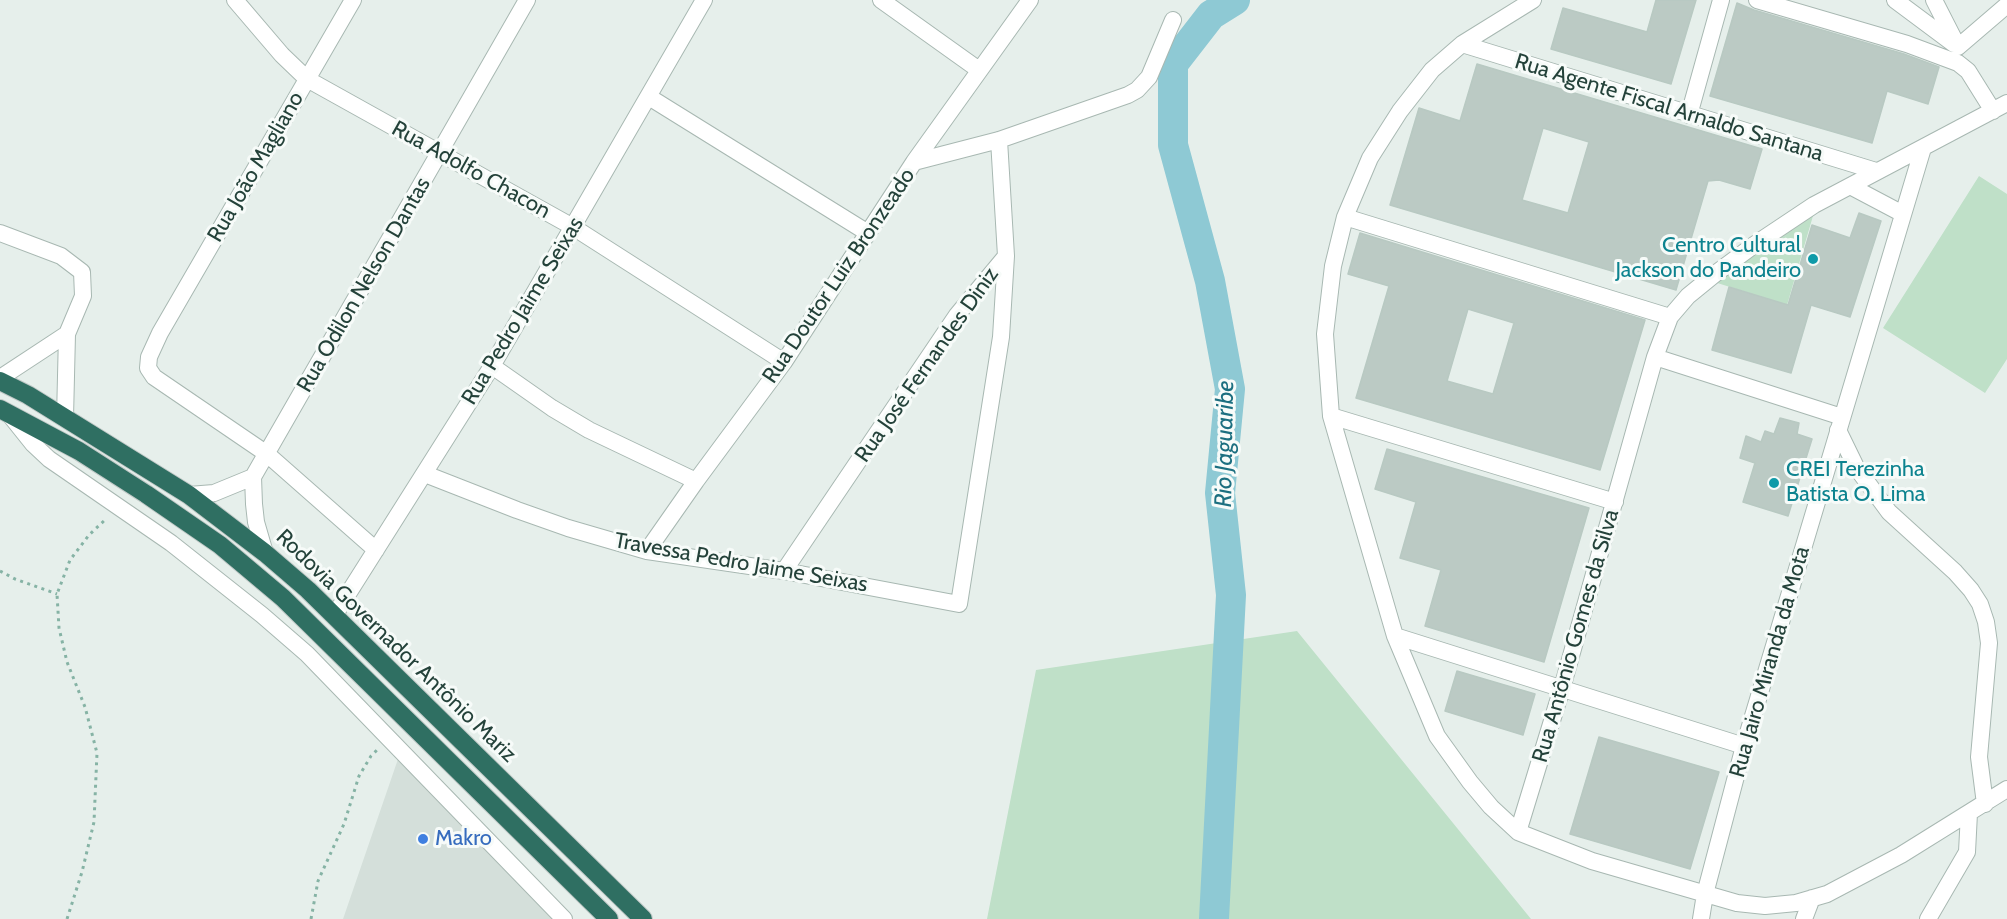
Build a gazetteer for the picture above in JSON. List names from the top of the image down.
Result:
{
  "streets": {
    "highway": ["Rodovia Governador Antônio Mariz"],
    "street": [
      "Rua Agente Fiscal Arnaldo Santana",
      "Rua João Magliano",
      "Rua Adolfo Chacon",
      "Rua Doutor Luiz Bronzeado",
      "Rua Odilon Nelson Dantas",
      "Rua Pedro Jaime Seixas",
      "Rua José Fernandes Diniz",
      "Travessa Pedro Jaime Seixas",
      "Rua Antônio Gomes da Silva",
      "Rua Jairo Miranda da Mota"
    ]
  },
  "crossings": [
    ["Rua Agente Fiscal Arnaldo Santana", "Rua Antônio Gomes da Silva"],
    ["Rua João Magliano", "Rua Adolfo Chacon"],
    ["Rua João Magliano", "Rua Odilon Nelson Dantas"],
    ["Rua João Magliano", "Rua Pedro Jaime Seixas"],
    ["Rua Adolfo Chacon", "Rua Doutor Luiz Bronzeado"],
    ["Rua Adolfo Chacon", "Rua Odilon Nelson Dantas"],
    ["Rua Adolfo Chacon", "Rua Pedro Jaime Seixas"],
    ["Rua Doutor Luiz Bronzeado", "Travessa Pedro Jaime Seixas"],
    ["Rua Pedro Jaime Seixas", "Travessa Pedro Jaime Seixas"],
    ["Rua Pedro Jaime Seixas", "Rodovia Governador Antônio Mariz"],
    ["Rua José Fernandes Diniz", "Travessa Pedro Jaime Seixas"],
    ["Rua Antônio Gomes da Silva", "Rua Jairo Miranda da Mota"]
  ],
  "water": ["Rio Jaguaribe"],
  "places": ["Centro Cultural Jackson do Pandeiro", "CREI Terezinha Batista O. Lima", "Makro"]
}
